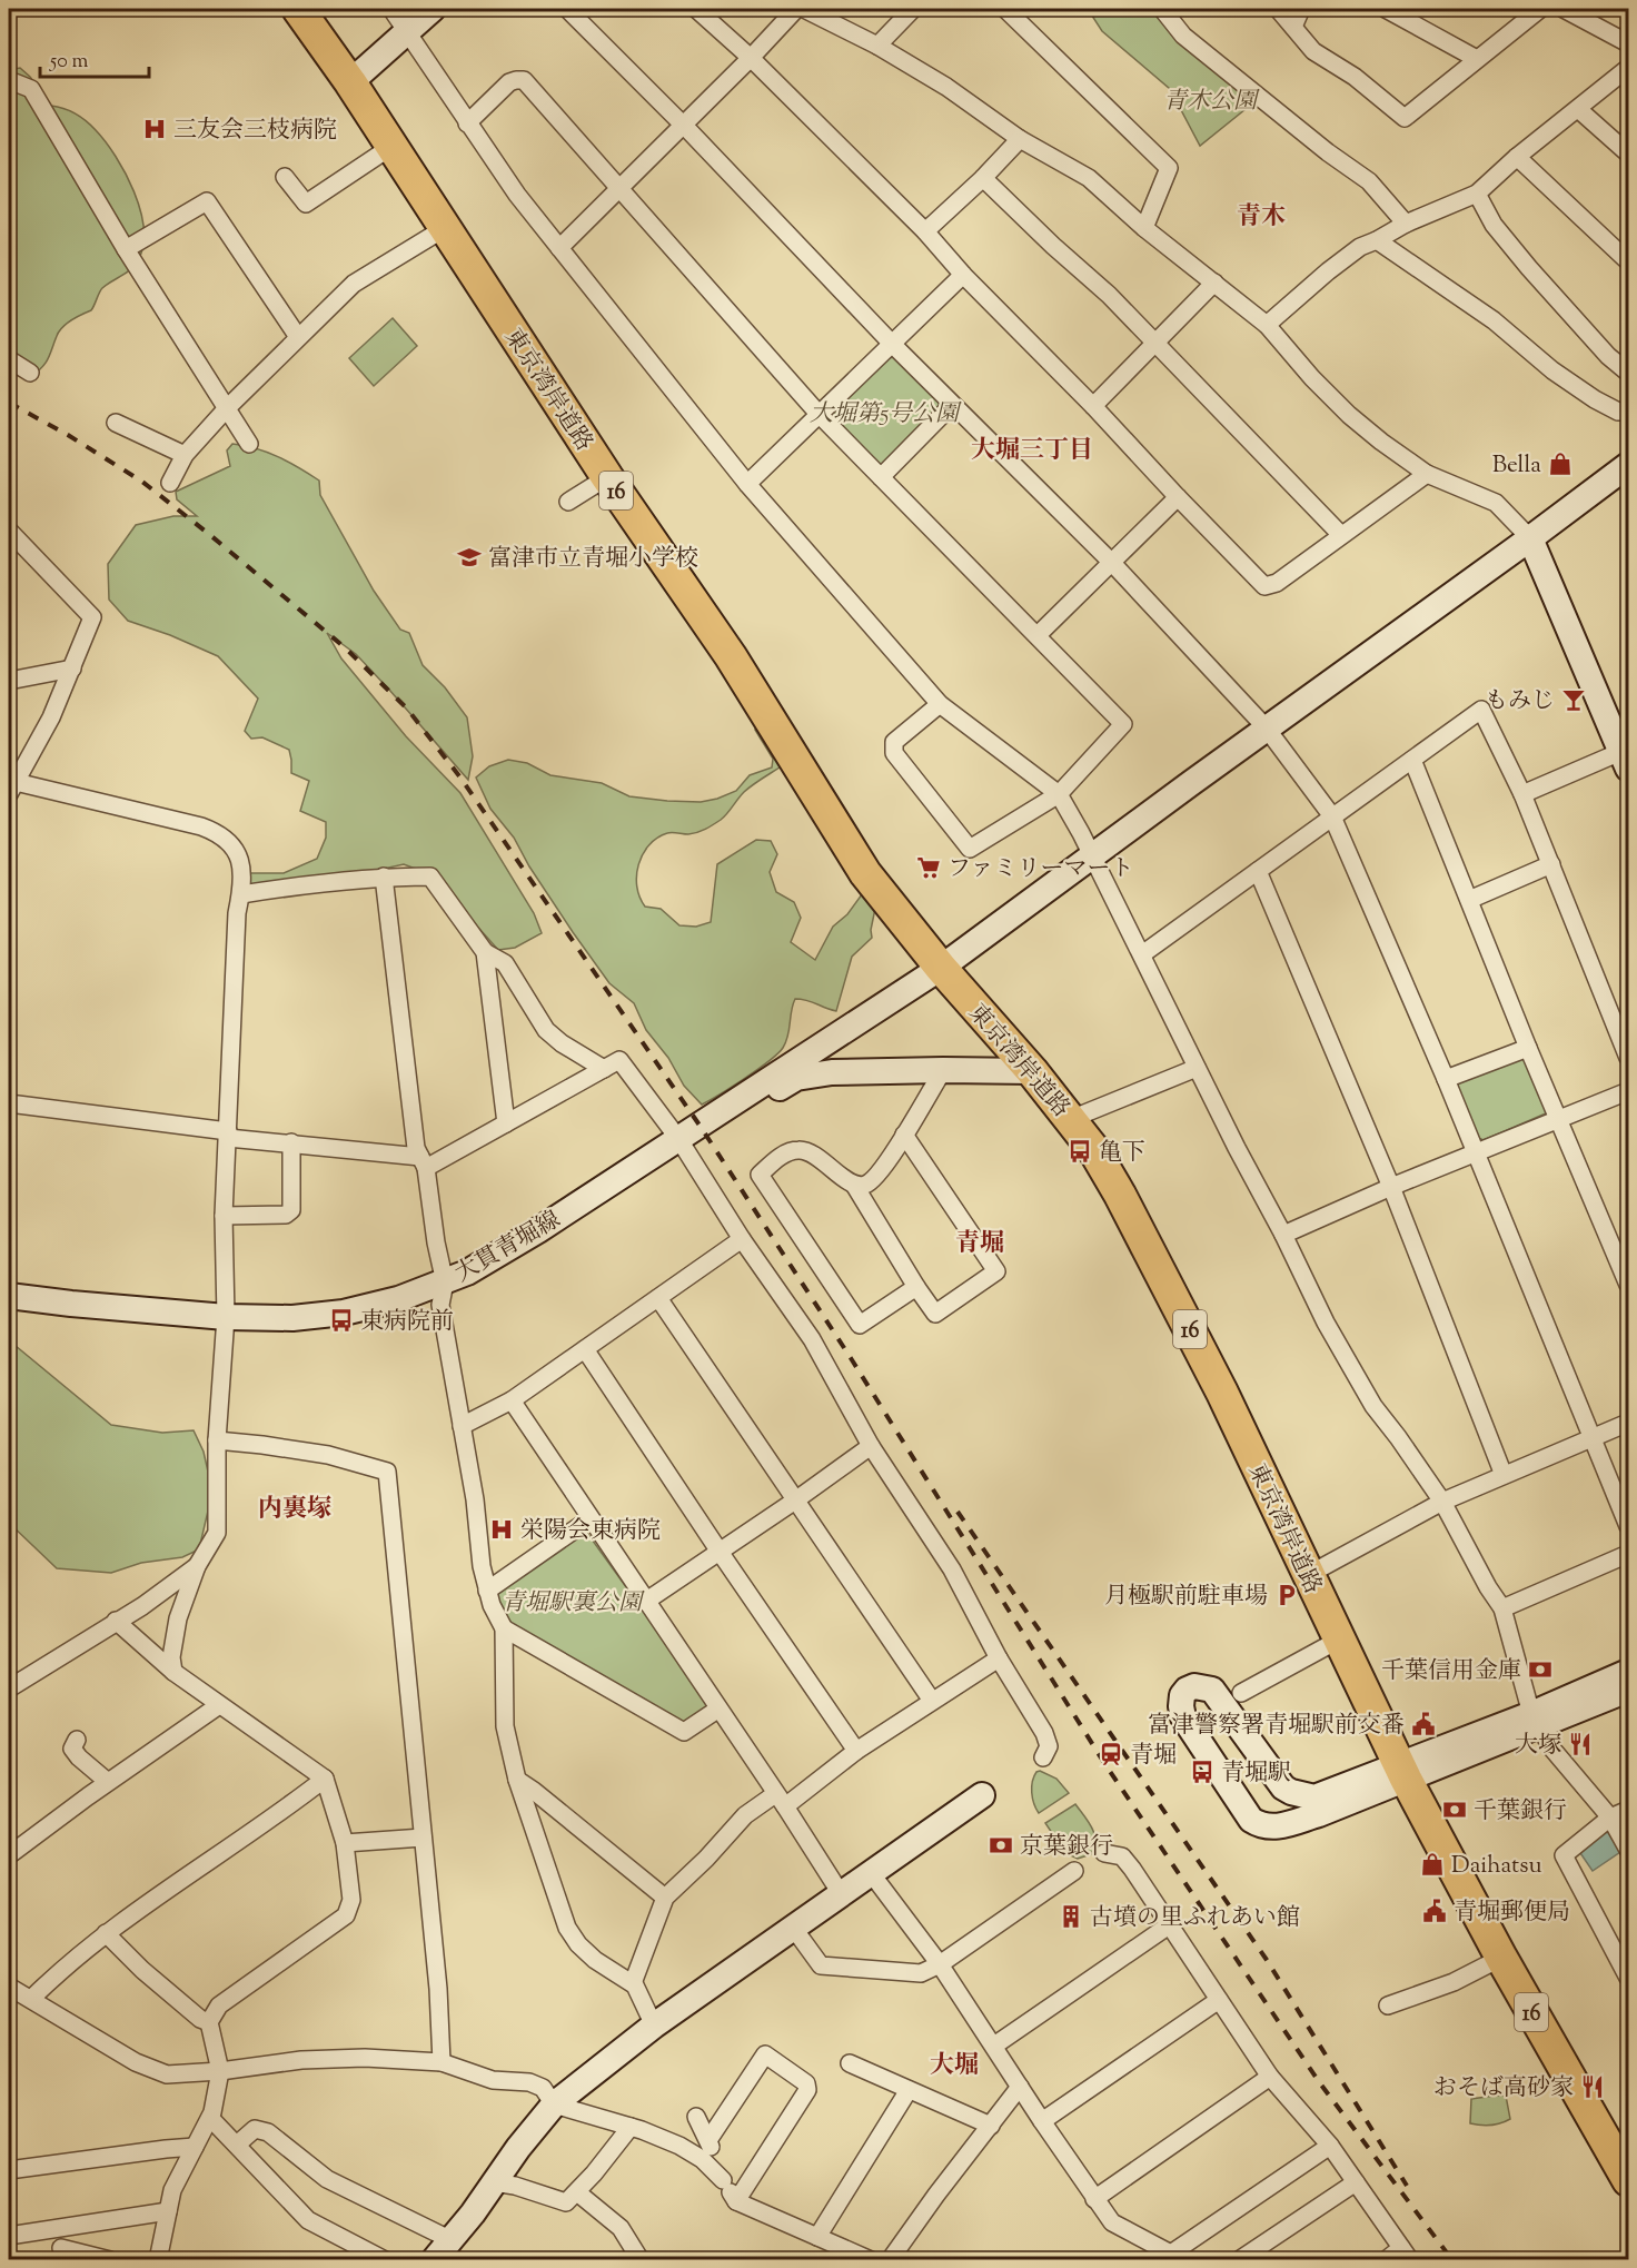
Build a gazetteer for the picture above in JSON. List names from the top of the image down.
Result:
{
  "streets": {
    "highway": ["東京湾岸道路", "16"],
    "street": ["大貫青堀線"]
  },
  "crossings": [
    ["東京湾岸道路", "大貫青堀線"]
  ],
  "districts": [
    "青木",
    "大堀三丁目",
    "青堀",
    "内裏塚",
    "大堀"
  ],
  "parks": ["青木公園", "大堀第5号公園", "青堀駅裏公園"],
  "places": {
    "hospital": ["三友会三枝病院", "栄陽会東病院"],
    "shop": ["Bella", "Daihatsu"],
    "school or university": ["富津市立青堀小学校"],
    "bar": ["もみじ"],
    "supermarket": ["ファミリーマート"],
    "bus stop": ["亀下", "東病院前", "青堀駅"],
    "parking": ["月極駅前駐車場"],
    "bank": ["千葉信用金庫", "千葉銀行", "京葉銀行"],
    "public building": ["富津警察署青堀駅前交番", "青堀郵便局"],
    "restaurant": ["大塚", "おそば高砂家"],
    "station": ["青堀"],
    "building": ["古墳の里ふれあい館"]
  },
  "scale_bar": "50 m"
}
